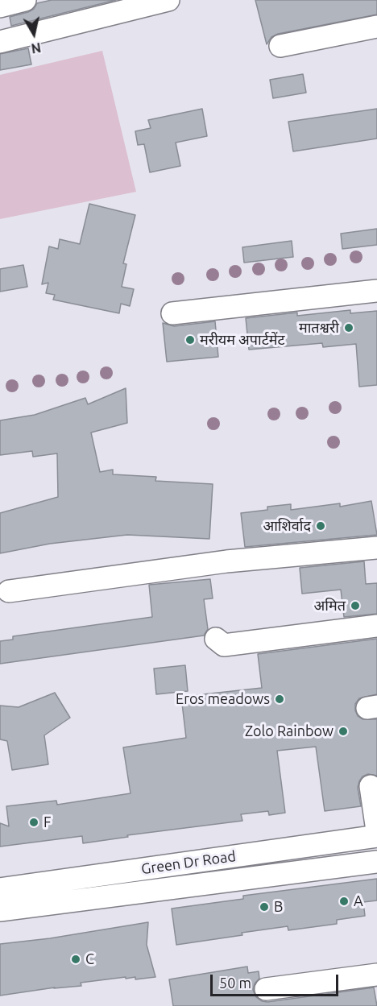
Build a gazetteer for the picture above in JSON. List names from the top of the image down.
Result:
{
  "streets": {
    "street": ["Green Dr Road"]
  },
  "places": [
    "मातश्वरी",
    "मरीयम अपार्टमेंट",
    "आशिर्वाद",
    "अमित",
    "Eros meadows",
    "Zolo Rainbow",
    "F",
    "A",
    "B",
    "C"
  ],
  "scale_bar": "50 m",
  "north": "bottom"
}
